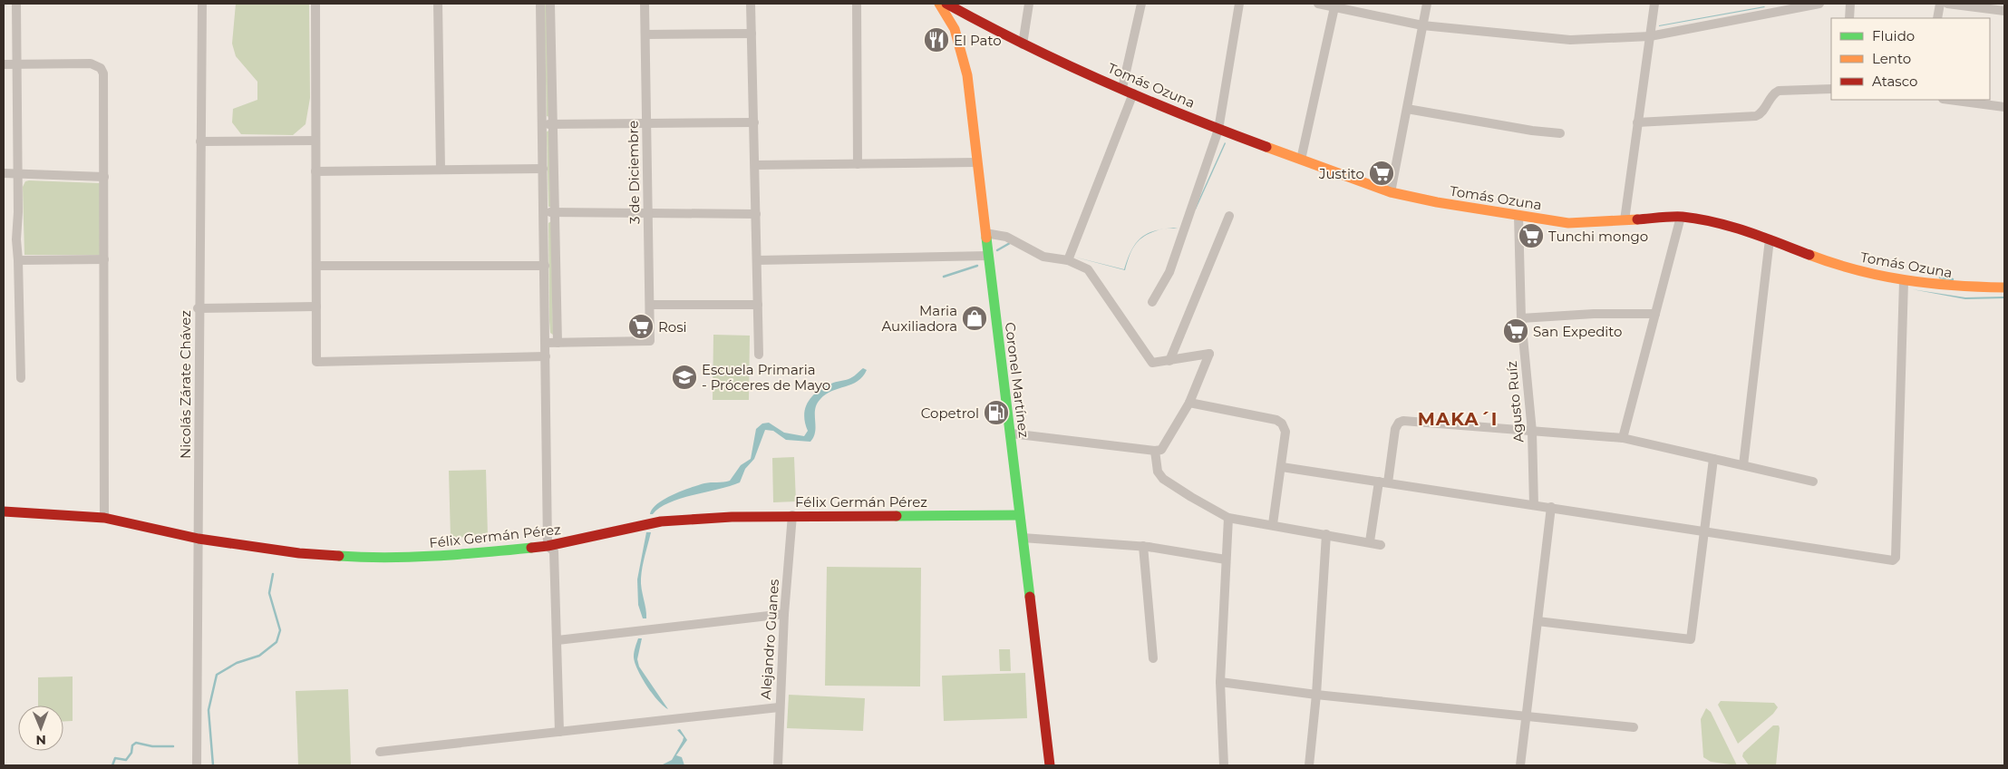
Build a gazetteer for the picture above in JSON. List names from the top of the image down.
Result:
{
  "streets": {
    "street": [
      "Tomás Ozuna",
      "3 de Diciembre",
      "Coronel Martínez",
      "Nicolás Zárate Chávez",
      "Agusto Ruíz",
      "Félix Germán Pérez",
      "Alejandro Guanes"
    ]
  },
  "crossings": [
    ["Tomás Ozuna", "Coronel Martínez"],
    ["Tomás Ozuna", "Agusto Ruíz"],
    ["Coronel Martínez", "Félix Germán Pérez"],
    ["Nicolás Zárate Chávez", "Félix Germán Pérez"],
    ["Félix Germán Pérez", "Alejandro Guanes"]
  ],
  "districts": ["MAKA´I"],
  "places": {
    "restaurant": ["El Pato"],
    "supermarket": [
      "Justito",
      "Tunchi mongo",
      "Rosi",
      "San Expedito"
    ],
    "shop": ["Maria Auxiliadora"],
    "school or university": ["Escuela Primaria - Próceres de Mayo"],
    "fuel station": ["Copetrol"]
  },
  "legend": ["Fluido", "Lento", "Atasco"],
  "north": "bottom"
}
